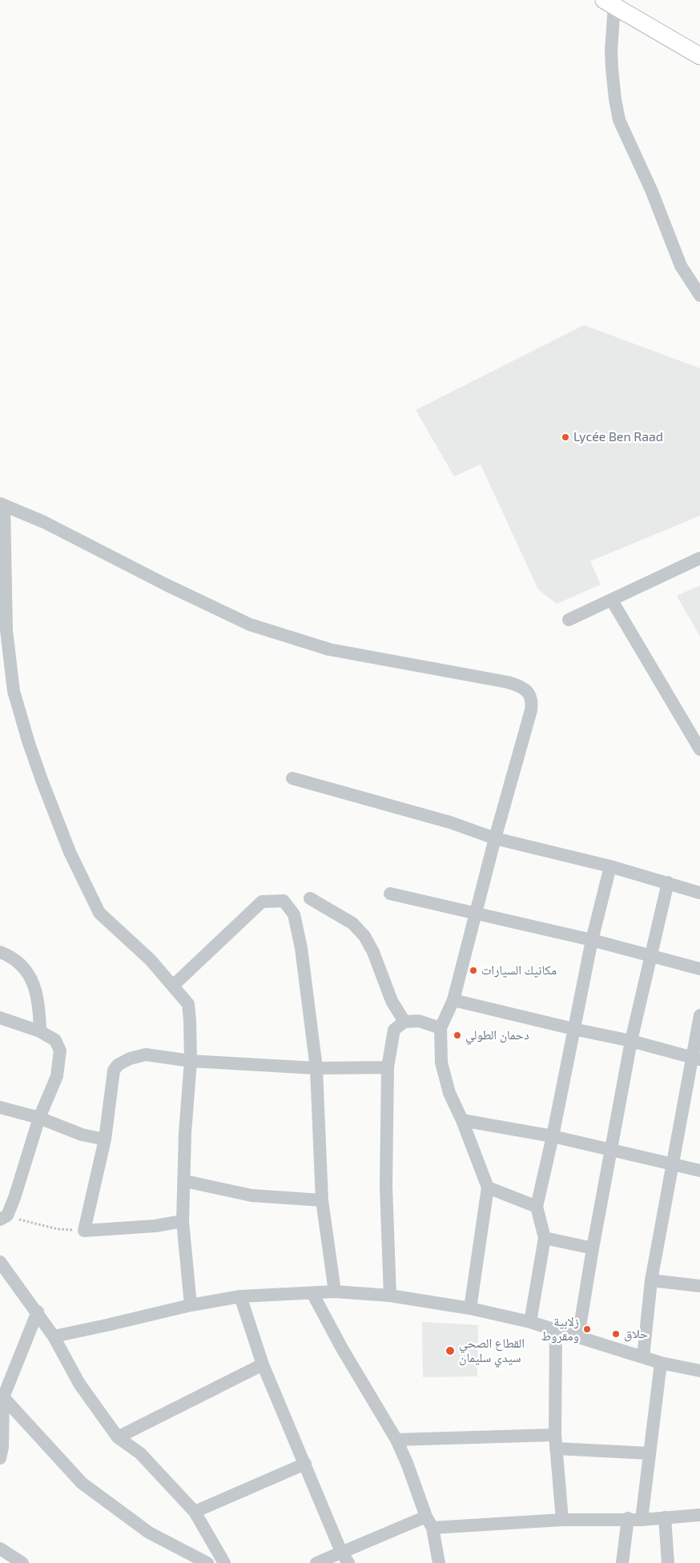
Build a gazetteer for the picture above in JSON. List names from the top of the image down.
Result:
{
  "places": [
    "Lycée Ben Raad",
    "مكانيك السيارات",
    "دحمان الطولي",
    "زلابية ومقروط",
    "حلاق",
    "القطاع الصحي سيدي سليمان"
  ]
}
